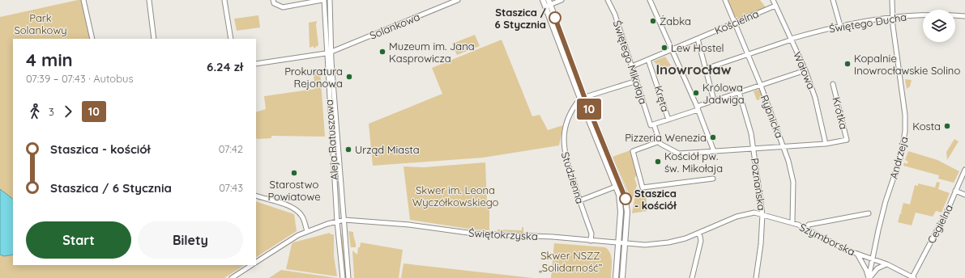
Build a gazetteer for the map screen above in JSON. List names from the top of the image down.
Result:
{
  "streets": {
    "street": [
      "Kościelna",
      "Świętego Ducha",
      "Solankowa",
      "Świętego Mikołaja",
      "Wałowa",
      "Kręta",
      "Krótka",
      "Rybnicka",
      "Aleja Ratuszowa",
      "Andrzeja",
      "Studzienna",
      "Poznańska",
      "Cegielna",
      "Świętokrzyska",
      "Szymborska"
    ]
  },
  "crossings": [
    ["Kościelna", "Świętego Mikołaja"],
    ["Kościelna", "Wałowa"],
    ["Kościelna", "Kręta"],
    ["Kościelna", "Rybnicka"],
    ["Świętego Ducha", "Wałowa"],
    ["Świętego Ducha", "Rybnicka"],
    ["Świętego Ducha", "Andrzeja"],
    ["Solankowa", "Aleja Ratuszowa"],
    ["Wałowa", "Krótka"],
    ["Rybnicka", "Szymborska"],
    ["Aleja Ratuszowa", "Świętokrzyska"],
    ["Andrzeja", "Szymborska"],
    ["Studzienna", "Świętokrzyska"],
    ["Poznańska", "Świętokrzyska"],
    ["Poznańska", "Szymborska"],
    ["Cegielna", "Szymborska"],
    ["Świętokrzyska", "Szymborska"]
  ],
  "districts": ["Inowrocław"],
  "parks": ["Park Solankowy", "Skwer im. Leona Wyczółkowskiego", "Skwer NSZZ „Solidarność”"],
  "places": [
    "Staszica / 6 Stycznia",
    "Żabka",
    "Lew Hostel",
    "Muzeum im. Jana Kasprowicza",
    "Kopalnie Inowrocławskie Solino",
    "Prokuratura Rejonowa",
    "Królowa Jadwiga",
    "Kosta",
    "Pizzeria Wenezia",
    "Urząd Miasta",
    "Kościół pw. św. Mikołaja",
    "Starostwo Powiatowe",
    "Staszica - kościół"
  ],
  "lines": ["bus line 10"],
  "page": {
    "on_map": "10",
    "heading": ["4 min", "07:39 – 07:43 · Autobus", "6.24 zł"],
    "legs": ["3", "10"],
    "list": [
      {
        "name": "Staszica - kościół",
        "value": "07:42"
      },
      {
        "name": "Staszica / 6 Stycznia",
        "value": "07:43"
      }
    ],
    "buttons": ["Start", "Bilety"]
  }
}
